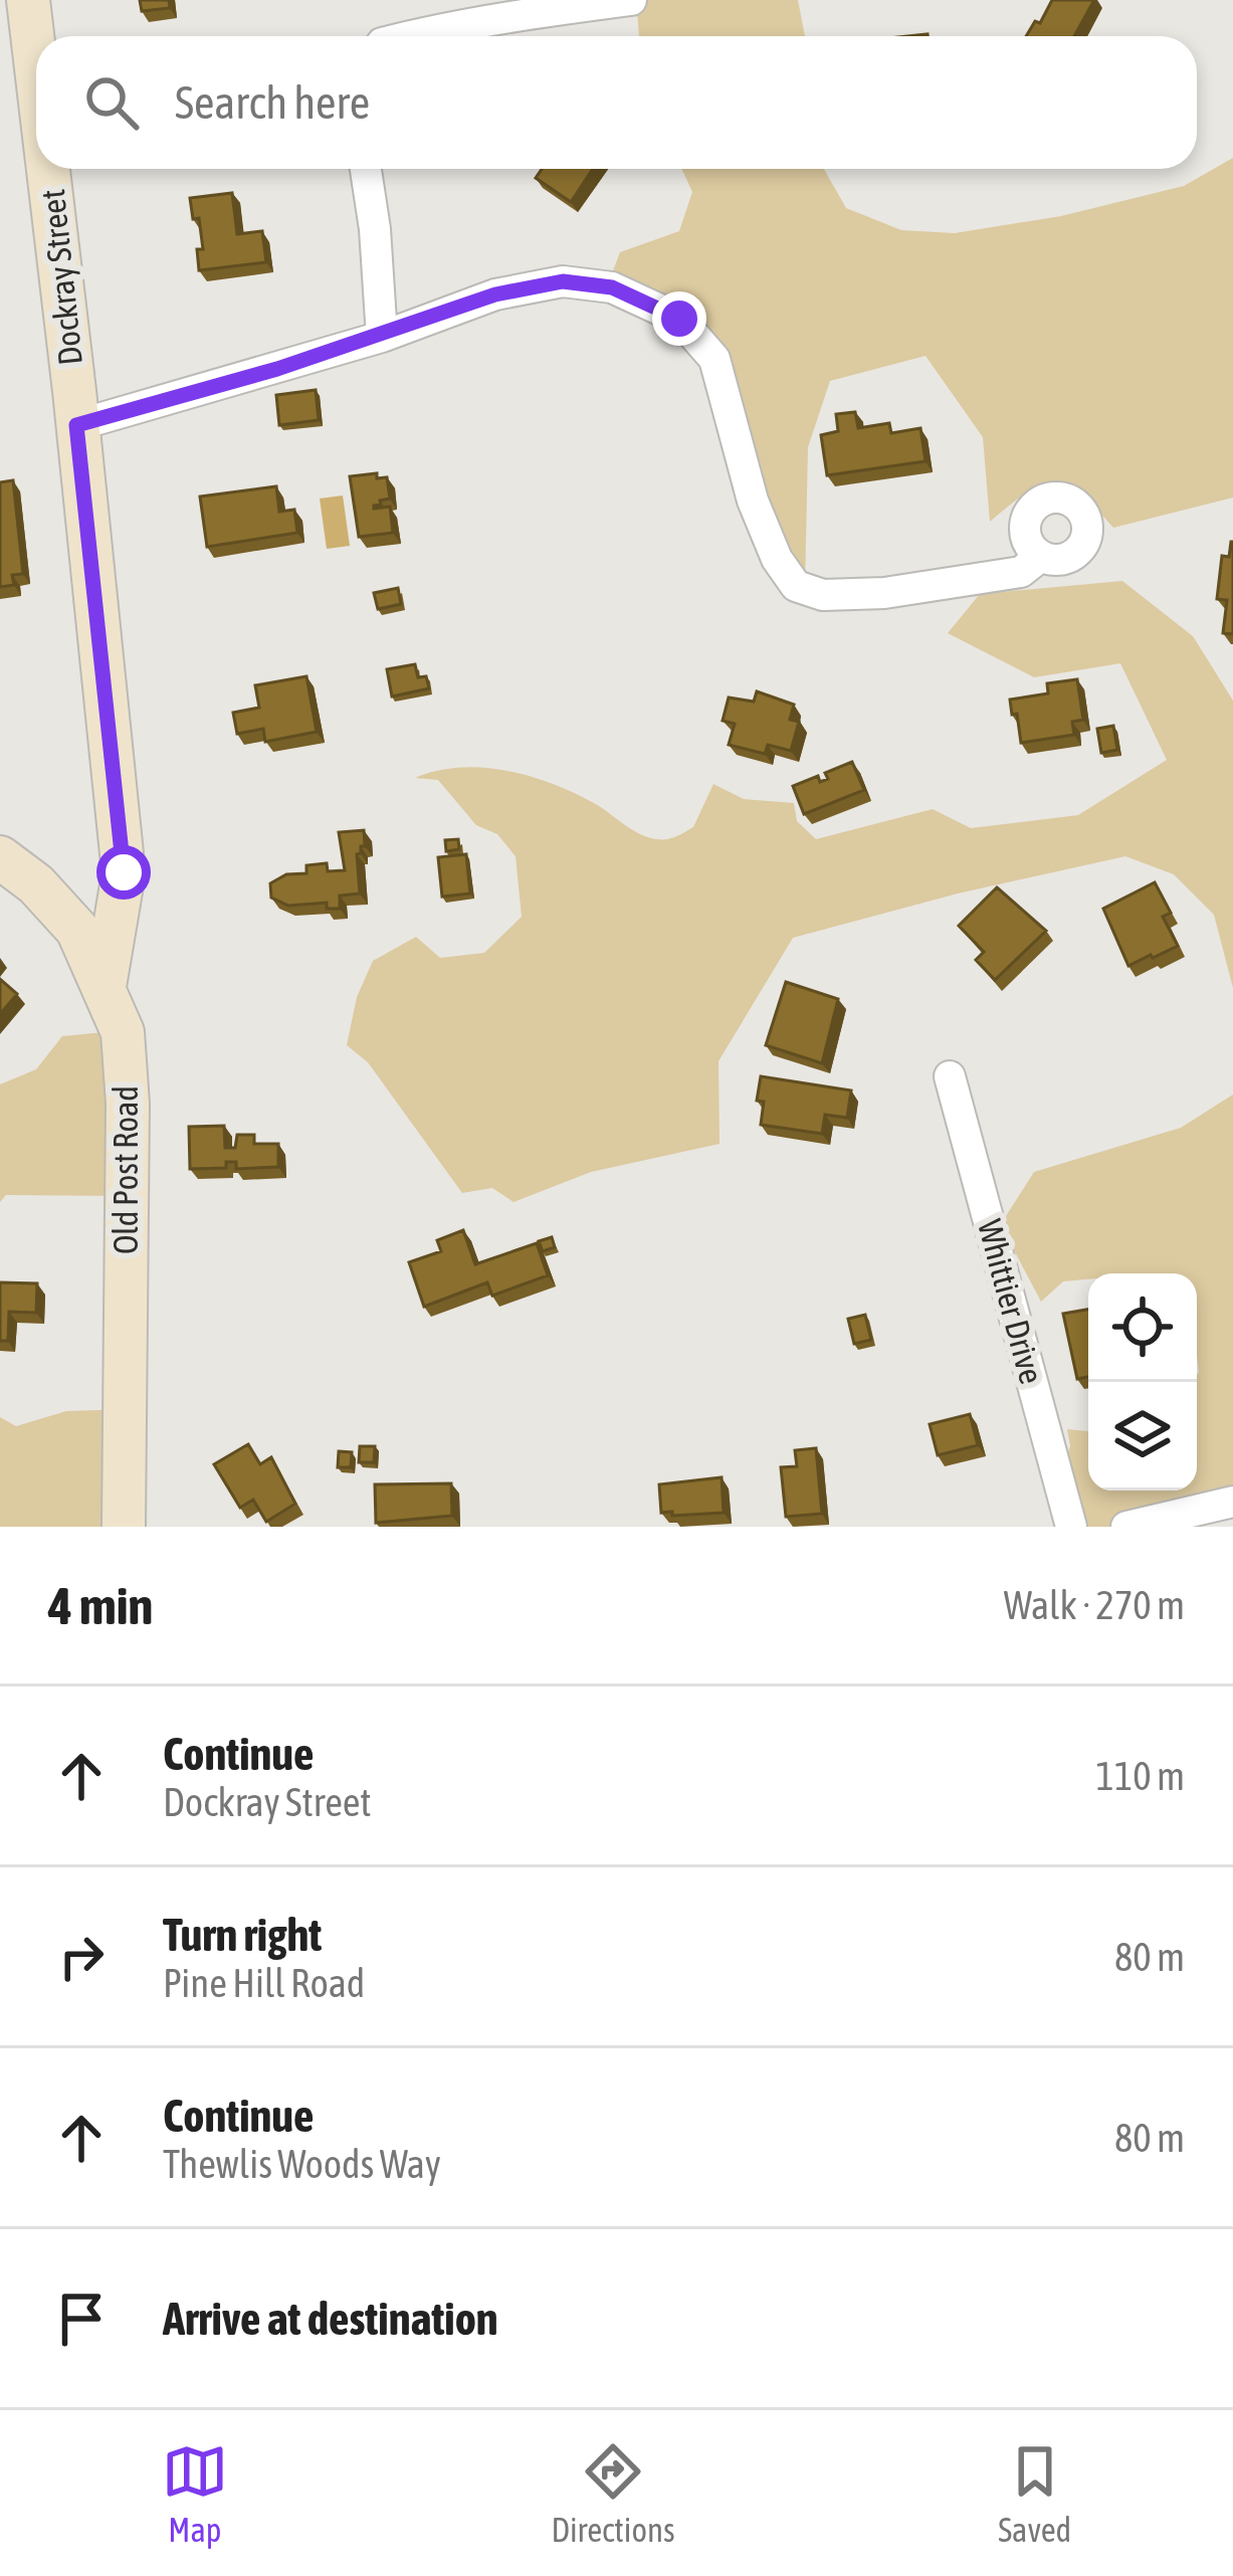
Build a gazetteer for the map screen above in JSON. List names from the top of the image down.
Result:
{
  "streets": {
    "street": ["Dockray Street", "Old Post Road", "Whittier Drive"]
  },
  "crossings": [
    ["Dockray Street", "Old Post Road"]
  ],
  "page": {
    "search": "Search here",
    "heading": ["4 min", "Walk · 270 m"],
    "list": [
      ["Continue", "Dockray Street", "110 m"],
      ["Turn right", "Pine Hill Road", "80 m"],
      ["Continue", "Thewlis Woods Way", "80 m"],
      "Arrive at destination"
    ],
    "nav": ["Map", "Directions", "Saved"]
  }
}
